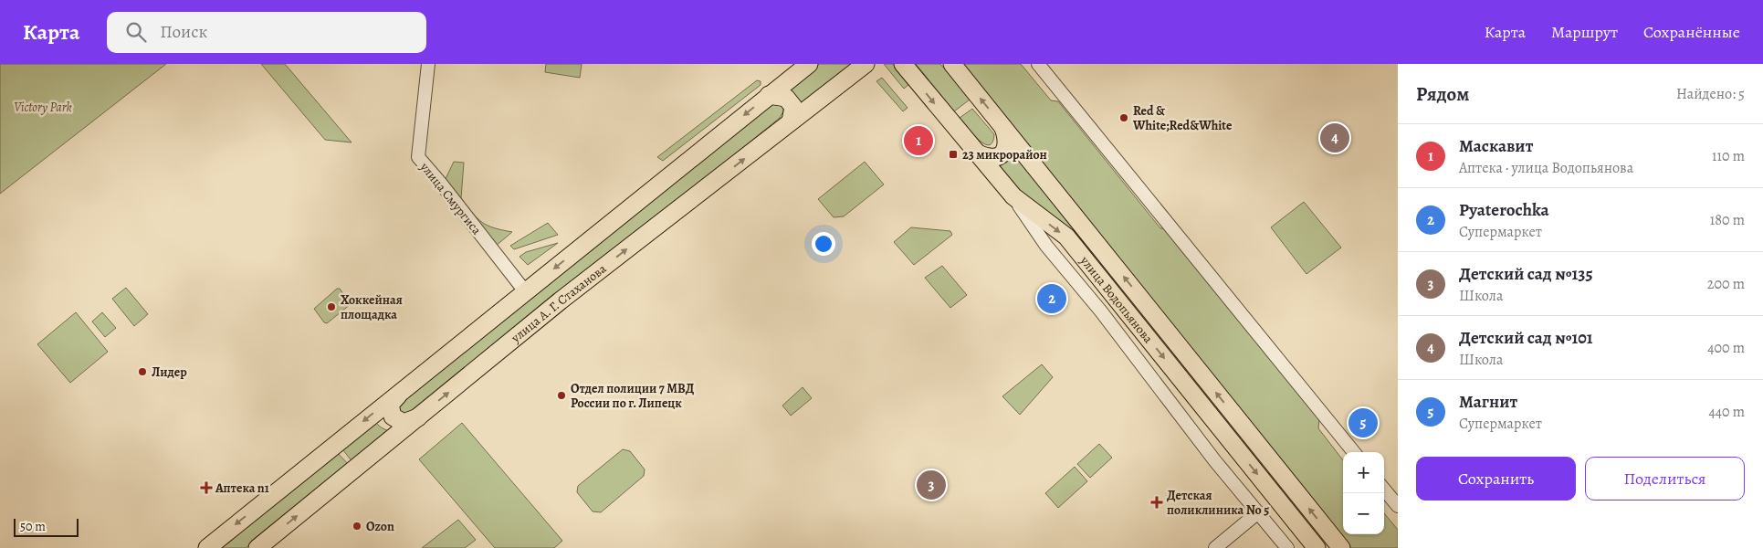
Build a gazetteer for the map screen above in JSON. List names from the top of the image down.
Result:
{
  "streets": {
    "main road": ["улица Водопьянова", "улица А. Г. Стаханова"],
    "street": ["улица Смургиса"]
  },
  "parks": ["Victory Park"],
  "places": {
    "other": [
      "Red & White;Red&White",
      "Хоккейная площадка",
      "Лидер",
      "Отдел полиции 7 МВД России по г. Липецк",
      "Ozon"
    ],
    "transit": ["23 микрорайон"],
    "health": ["Аптека n1", "Детская поликлиника No 5"]
  },
  "scale_bar": "50 m",
  "page": {
    "header": "Карта",
    "search": "Поиск",
    "nav": ["Карта", "Маршрут", "Сохранённые"],
    "heading": ["Рядом", "Найдено: 5"],
    "pins": [
      "4",
      "1",
      "2",
      "5",
      "3"
    ],
    "list": [
      {
        "mark": "1",
        "name": "Маскавит",
        "note": "Аптека · улица Водопьянова",
        "value": "110 m"
      },
      {
        "mark": "2",
        "name": "Pyaterochka",
        "note": "Супермаркет",
        "value": "180 m"
      },
      {
        "mark": "3",
        "name": "Детский сад №135",
        "note": "Школа",
        "value": "200 m"
      },
      {
        "mark": "4",
        "name": "Детский сад №101",
        "note": "Школа",
        "value": "400 m"
      },
      {
        "mark": "5",
        "name": "Магнит",
        "note": "Супермаркет",
        "value": "440 m"
      }
    ],
    "buttons": ["Сохранить", "Поделиться"],
    "map_buttons": ["+", "−"],
    "scale": "50 m"
  }
}
